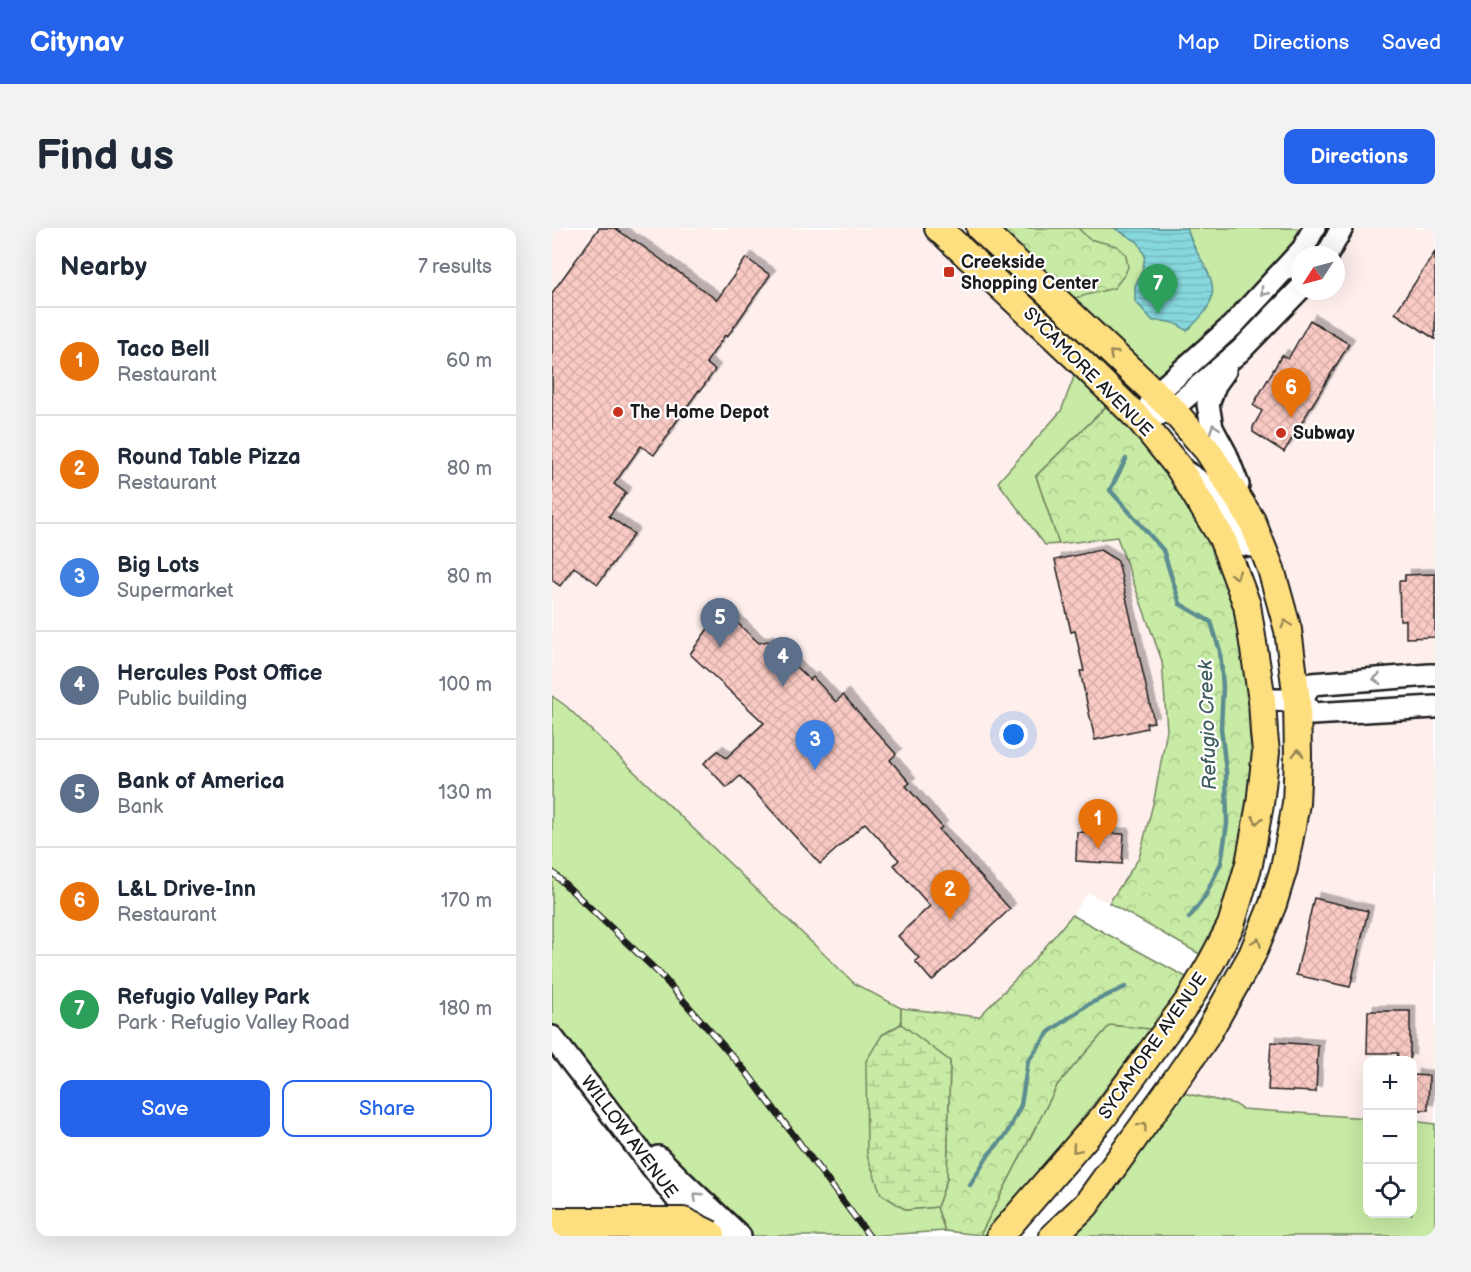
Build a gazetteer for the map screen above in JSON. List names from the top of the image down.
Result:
{
  "streets": {
    "main road": ["SYCAMORE AVENUE"],
    "street": ["WILLOW AVENUE"]
  },
  "water": ["Refugio Creek"],
  "places": {
    "transit": ["Creekside Shopping Center"],
    "other": ["The Home Depot", "Subway"]
  },
  "north": "bottom left",
  "page": {
    "header": "Citynav",
    "nav": ["Map", "Directions", "Saved"],
    "buttons": [
      "Directions",
      ["Save", "Share"]
    ],
    "title": "Find us",
    "heading": ["Nearby", "7 results"],
    "pins": [
      "7",
      "6",
      "5",
      "4",
      "3",
      "1",
      "2"
    ],
    "list": [
      {
        "mark": "1",
        "name": "Taco Bell",
        "note": "Restaurant",
        "value": "60 m"
      },
      {
        "mark": "2",
        "name": "Round Table Pizza",
        "note": "Restaurant",
        "value": "80 m"
      },
      {
        "mark": "3",
        "name": "Big Lots",
        "note": "Supermarket",
        "value": "80 m"
      },
      {
        "mark": "4",
        "name": "Hercules Post Office",
        "note": "Public building",
        "value": "100 m"
      },
      {
        "mark": "5",
        "name": "Bank of America",
        "note": "Bank",
        "value": "130 m"
      },
      {
        "mark": "6",
        "name": "L&L Drive-Inn",
        "note": "Restaurant",
        "value": "170 m"
      },
      {
        "mark": "7",
        "name": "Refugio Valley Park",
        "note": "Park · Refugio Valley Road",
        "value": "180 m"
      }
    ],
    "map_buttons": ["+", "−"]
  }
}
